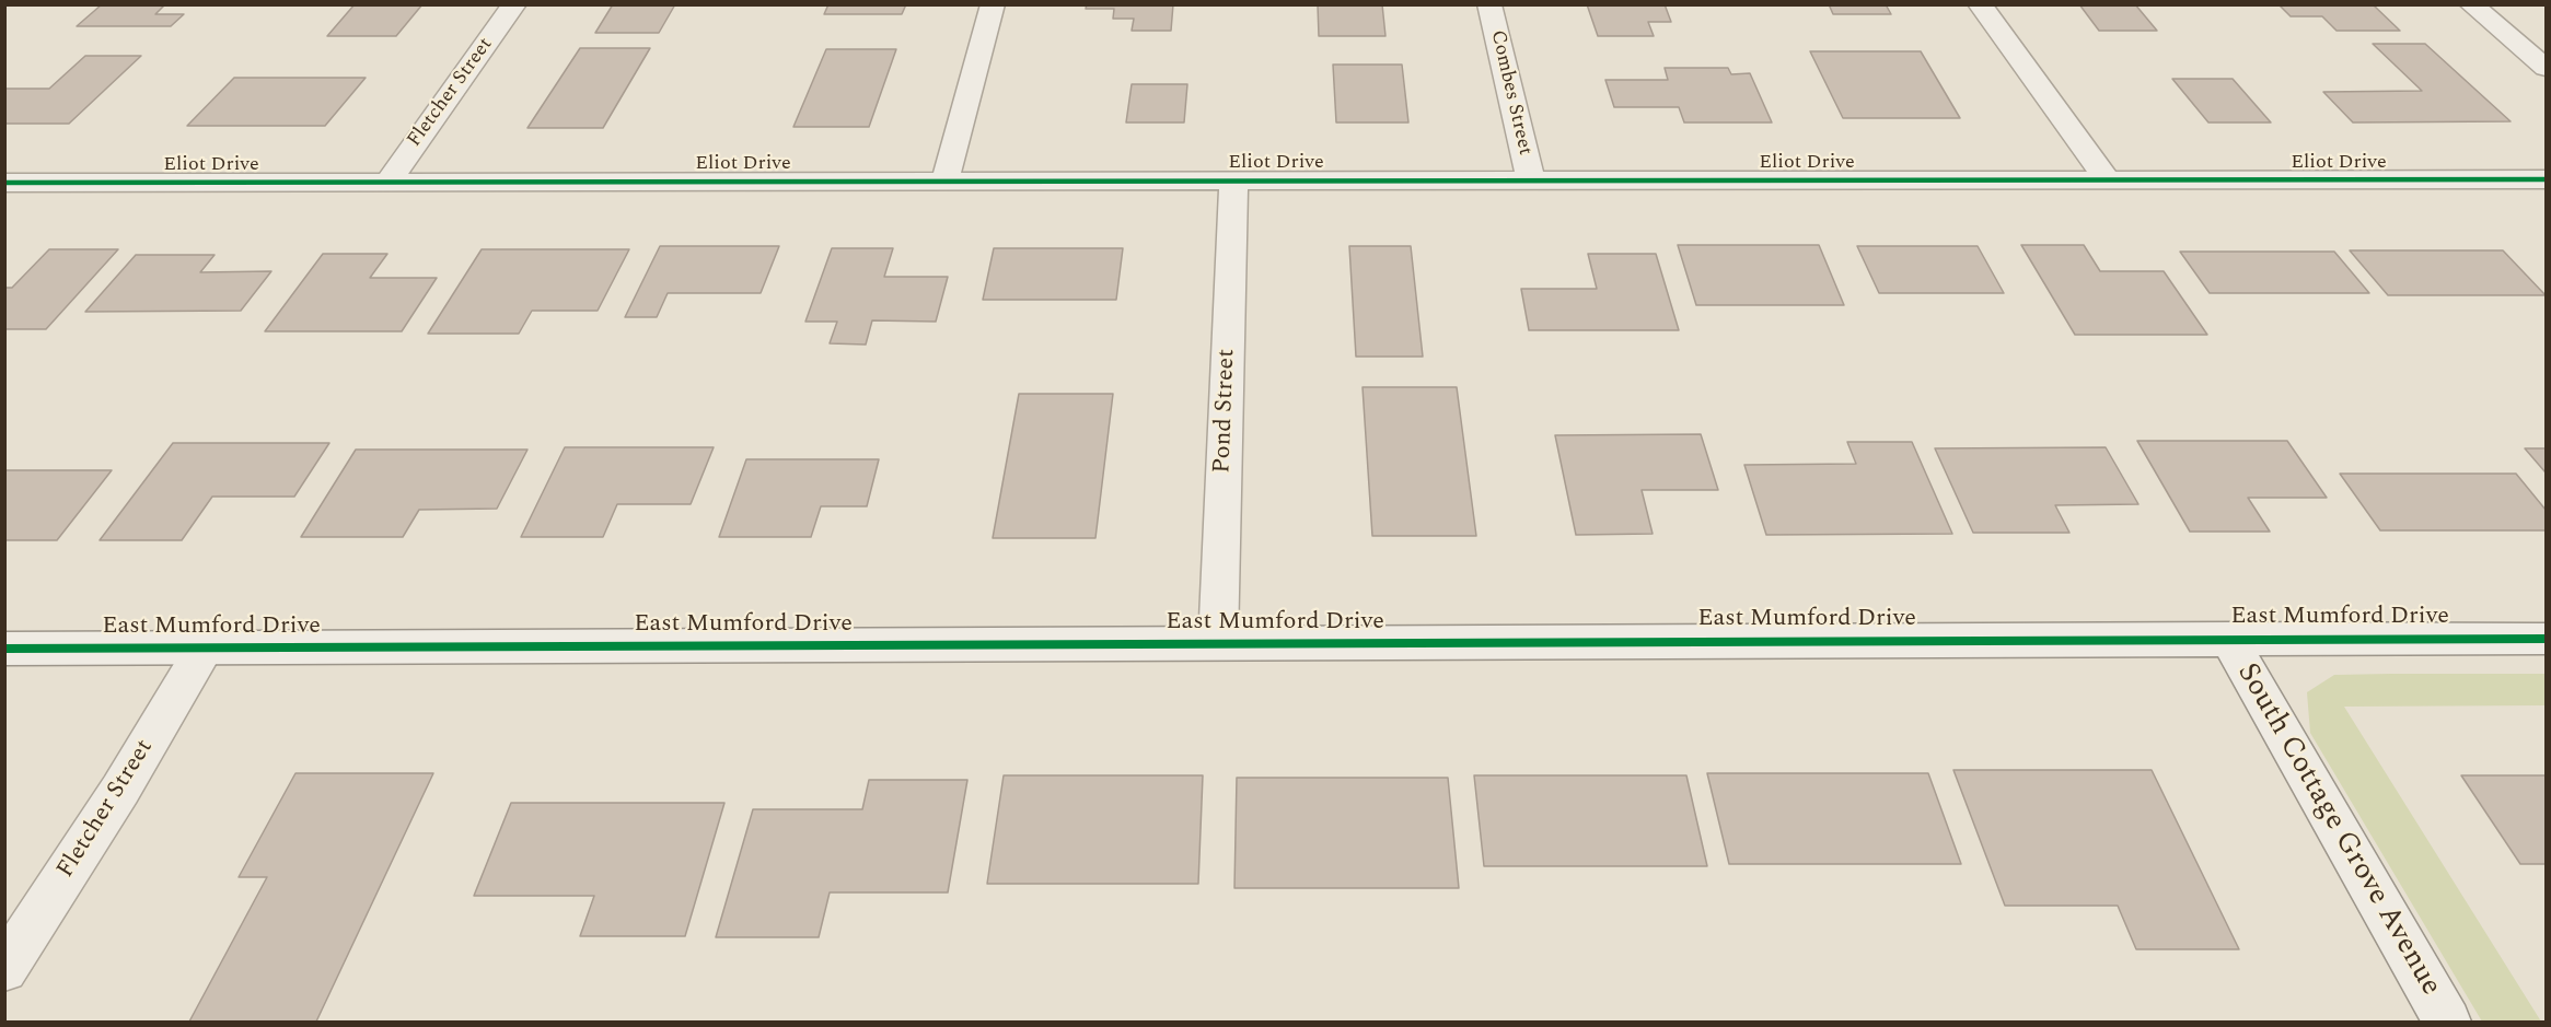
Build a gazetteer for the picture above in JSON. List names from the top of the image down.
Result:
{
  "streets": {
    "street": [
      "Fletcher Street",
      "Combes Street",
      "Eliot Drive",
      "Pond Street",
      "East Mumford Drive",
      "South Cottage Grove Avenue"
    ]
  },
  "crossings": [
    ["Fletcher Street", "Eliot Drive"],
    ["Fletcher Street", "East Mumford Drive"],
    ["Combes Street", "Eliot Drive"],
    ["Eliot Drive", "Pond Street"],
    ["Pond Street", "East Mumford Drive"],
    ["East Mumford Drive", "South Cottage Grove Avenue"]
  ]
}
